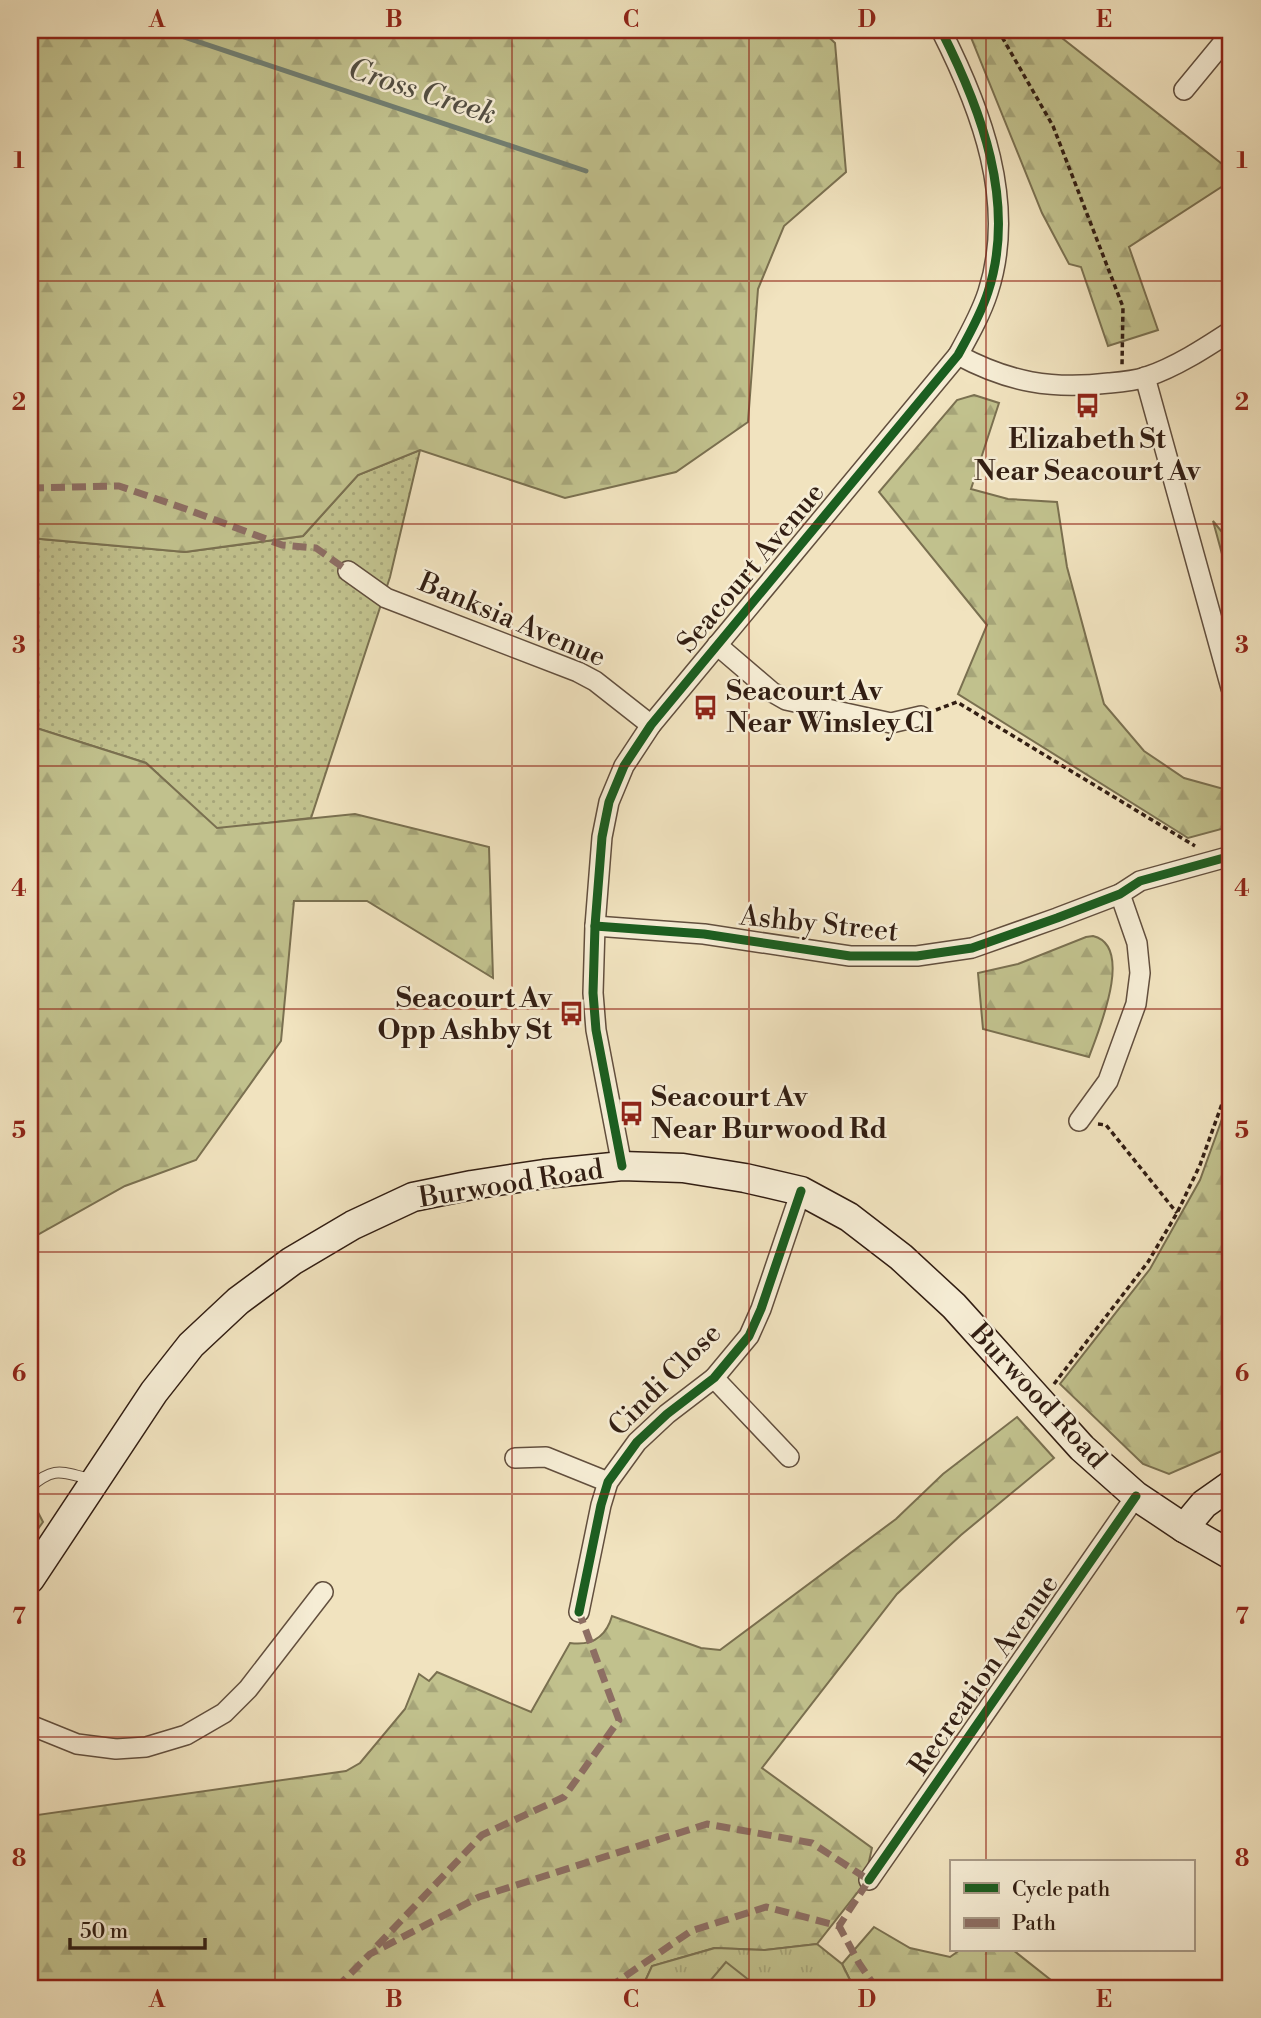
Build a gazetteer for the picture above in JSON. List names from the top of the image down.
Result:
{
  "streets": {
    "main road": ["Burwood Road"],
    "street": [
      "Seacourt Avenue",
      "Banksia Avenue",
      "Ashby Street",
      "Cindi Close",
      "Recreation Avenue"
    ]
  },
  "crossings": [
    ["Seacourt Avenue", "Banksia Avenue"],
    ["Seacourt Avenue", "Ashby Street"],
    ["Seacourt Avenue", "Burwood Road"],
    ["Burwood Road", "Cindi Close"],
    ["Burwood Road", "Recreation Avenue"]
  ],
  "water": ["Cross Creek"],
  "places": {
    "bus stop": [
      "Elizabeth St Near Seacourt Av",
      "Seacourt Av Near Winsley Cl",
      "Seacourt Av Opp Ashby St",
      "Seacourt Av Near Burwood Rd"
    ]
  },
  "legend": ["Cycle path", "Path"],
  "scale_bar": "50 m",
  "grid": {
    "columns": [
      "A",
      "B",
      "C",
      "D",
      "E"
    ],
    "rows": [
      "1",
      "2",
      "3",
      "4",
      "5",
      "6",
      "7",
      "8"
    ]
  }
}
